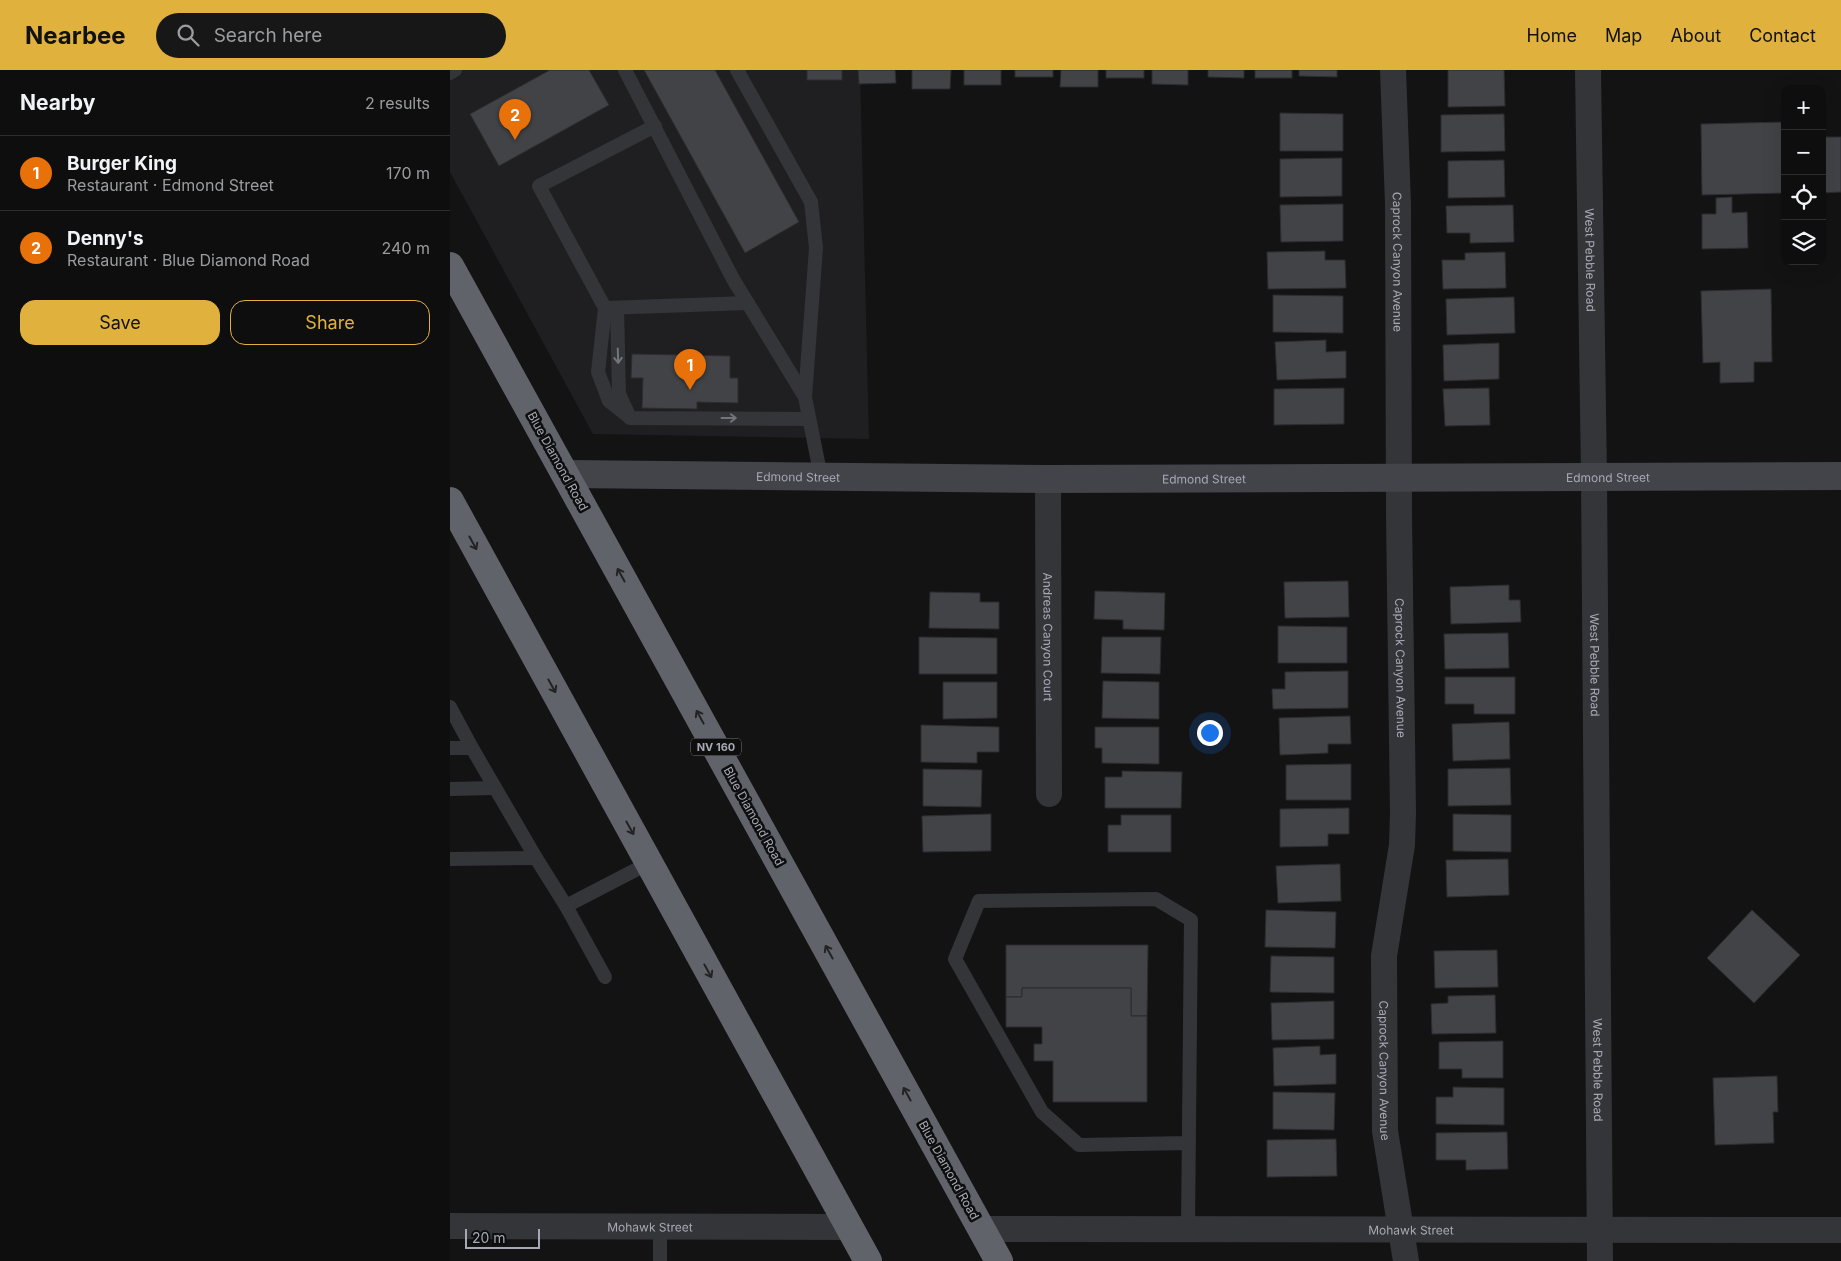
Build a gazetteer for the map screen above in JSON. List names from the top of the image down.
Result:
{
  "streets": {
    "highway": ["Blue Diamond Road", "NV 160"],
    "street": [
      "West Pebble Road",
      "Caprock Canyon Avenue",
      "Edmond Street",
      "Andreas Canyon Court",
      "Mohawk Street"
    ]
  },
  "crossings": [
    ["West Pebble Road", "Edmond Street"],
    ["West Pebble Road", "Mohawk Street"],
    ["Caprock Canyon Avenue", "Edmond Street"],
    ["Caprock Canyon Avenue", "Mohawk Street"],
    ["Blue Diamond Road", "Edmond Street"],
    ["Blue Diamond Road", "Mohawk Street"],
    ["Edmond Street", "Andreas Canyon Court"]
  ],
  "scale_bar": "20 m",
  "page": {
    "header": "Nearbee",
    "search": "Search here",
    "nav": [
      "Home",
      "Map",
      "About",
      "Contact"
    ],
    "heading": ["Nearby", "2 results"],
    "map_buttons": ["+", "−"],
    "pins": ["2", "1"],
    "list": [
      {
        "mark": "1",
        "name": "Burger King",
        "note": "Restaurant · Edmond Street",
        "value": "170 m"
      },
      {
        "mark": "2",
        "name": "Denny's",
        "note": "Restaurant · Blue Diamond Road",
        "value": "240 m"
      }
    ],
    "buttons": ["Save", "Share"],
    "scale": "20 m"
  }
}
